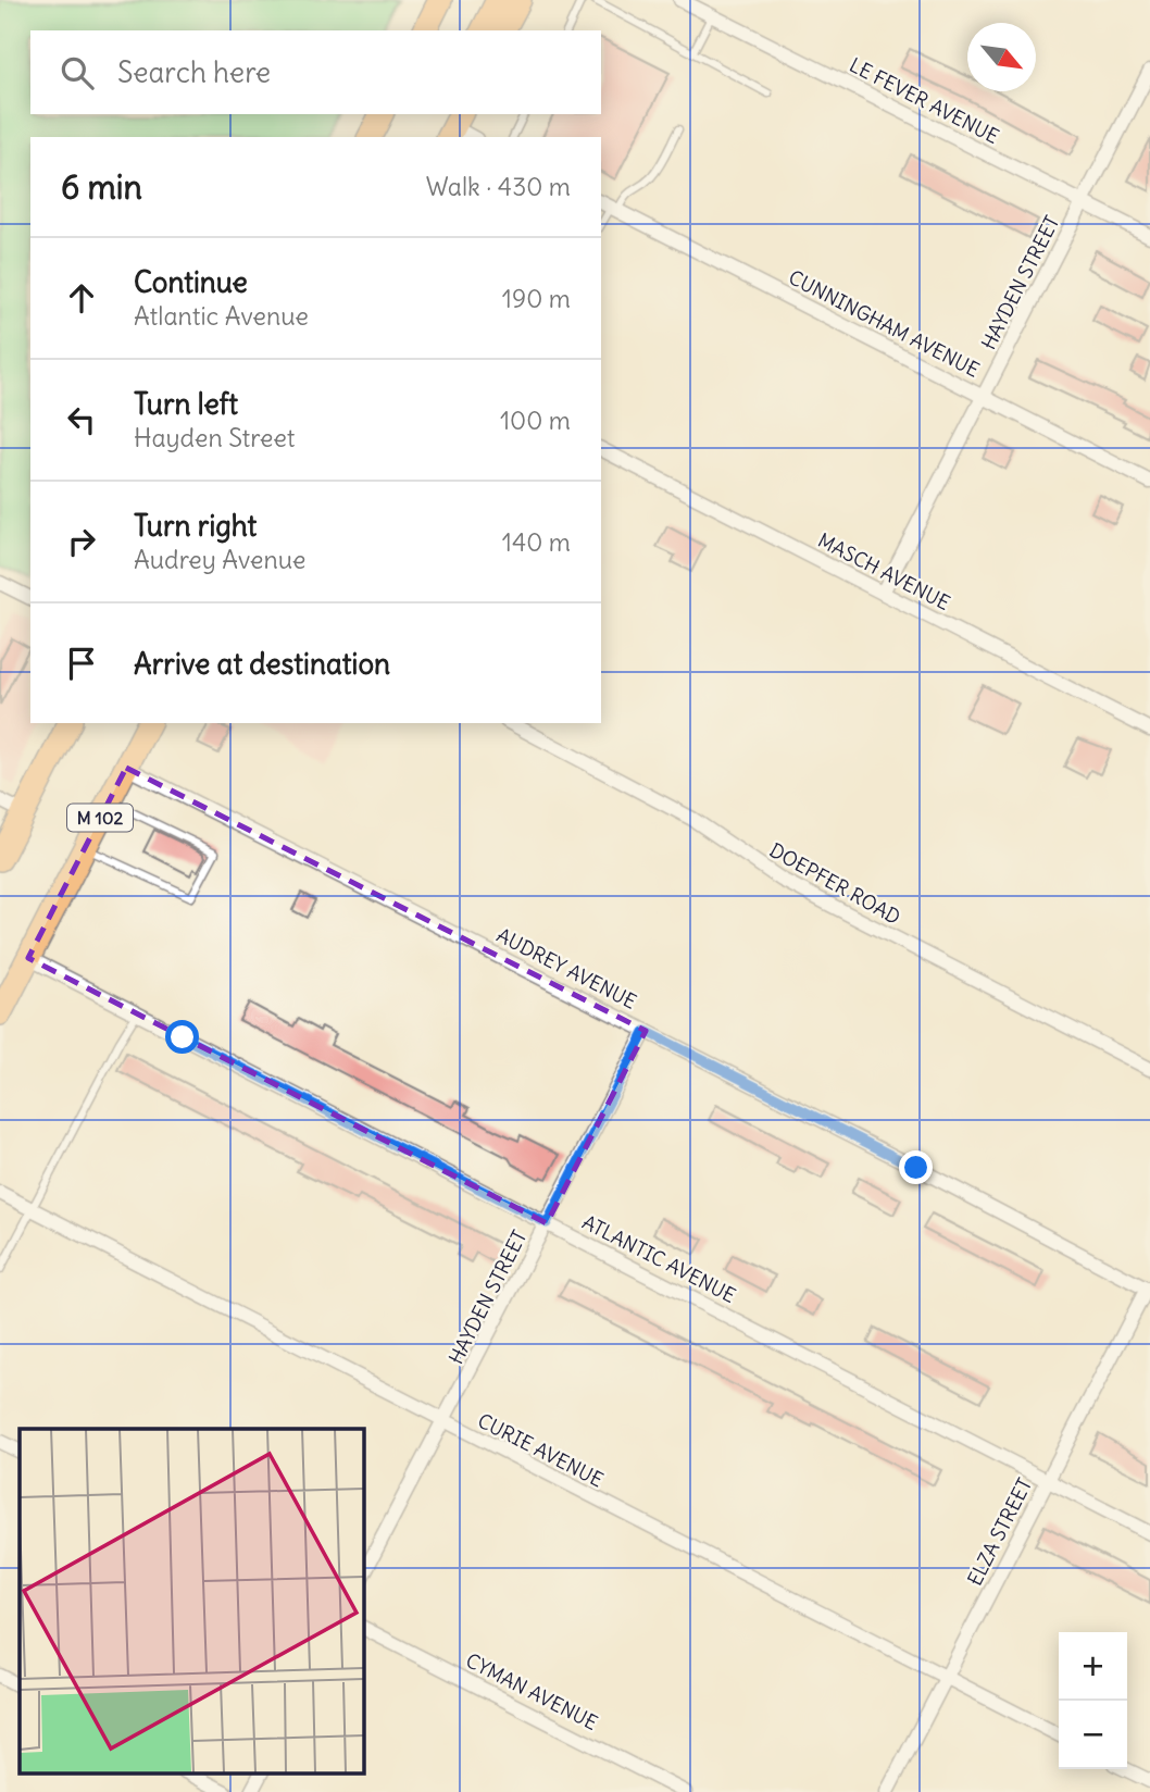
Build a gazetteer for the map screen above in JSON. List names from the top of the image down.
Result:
{
  "streets": {
    "highway": ["M 102"],
    "street": [
      "LE FEVER AVENUE",
      "HAYDEN STREET",
      "CUNNINGHAM AVENUE",
      "MASCH AVENUE",
      "DOEPFER ROAD",
      "AUDREY AVENUE",
      "ATLANTIC AVENUE",
      "CURIE AVENUE",
      "ELZA STREET",
      "CYMAN AVENUE"
    ]
  },
  "crossings": [
    ["LE FEVER AVENUE", "HAYDEN STREET"],
    ["HAYDEN STREET", "CUNNINGHAM AVENUE"],
    ["HAYDEN STREET", "MASCH AVENUE"],
    ["HAYDEN STREET", "AUDREY AVENUE"],
    ["HAYDEN STREET", "ATLANTIC AVENUE"],
    ["HAYDEN STREET", "CURIE AVENUE"],
    ["M 102", "AUDREY AVENUE"],
    ["M 102", "ATLANTIC AVENUE"],
    ["AUDREY AVENUE", "ELZA STREET"],
    ["ATLANTIC AVENUE", "ELZA STREET"],
    ["CURIE AVENUE", "ELZA STREET"]
  ],
  "north": "bottom right",
  "page": {
    "search": "Search here",
    "heading": ["6 min", "Walk · 430 m"],
    "list": [
      ["Continue", "Atlantic Avenue", "190 m"],
      ["Turn left", "Hayden Street", "100 m"],
      ["Turn right", "Audrey Avenue", "140 m"],
      "Arrive at destination"
    ],
    "map_buttons": ["+", "−"]
  }
}
